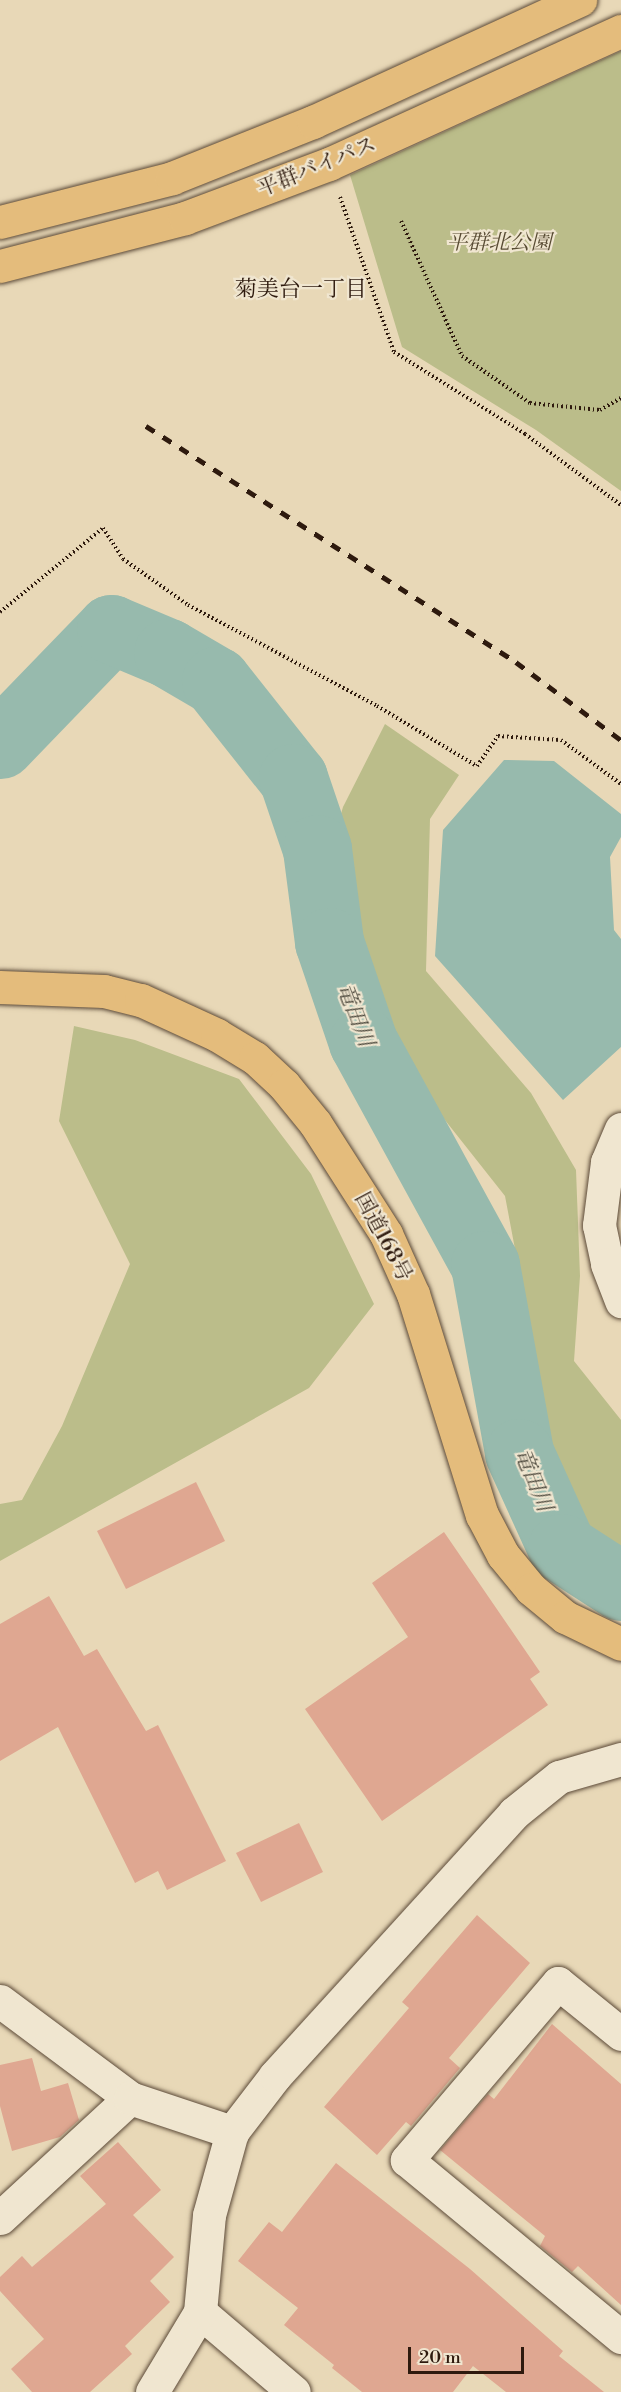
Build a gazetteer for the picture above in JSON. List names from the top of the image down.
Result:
{
  "streets": {
    "highway": ["平群バイパス", "国道168号"]
  },
  "districts": ["菊美台一丁目"],
  "water": ["竜田川"],
  "parks": ["平群北公園"],
  "scale_bar": "20 m"
}
